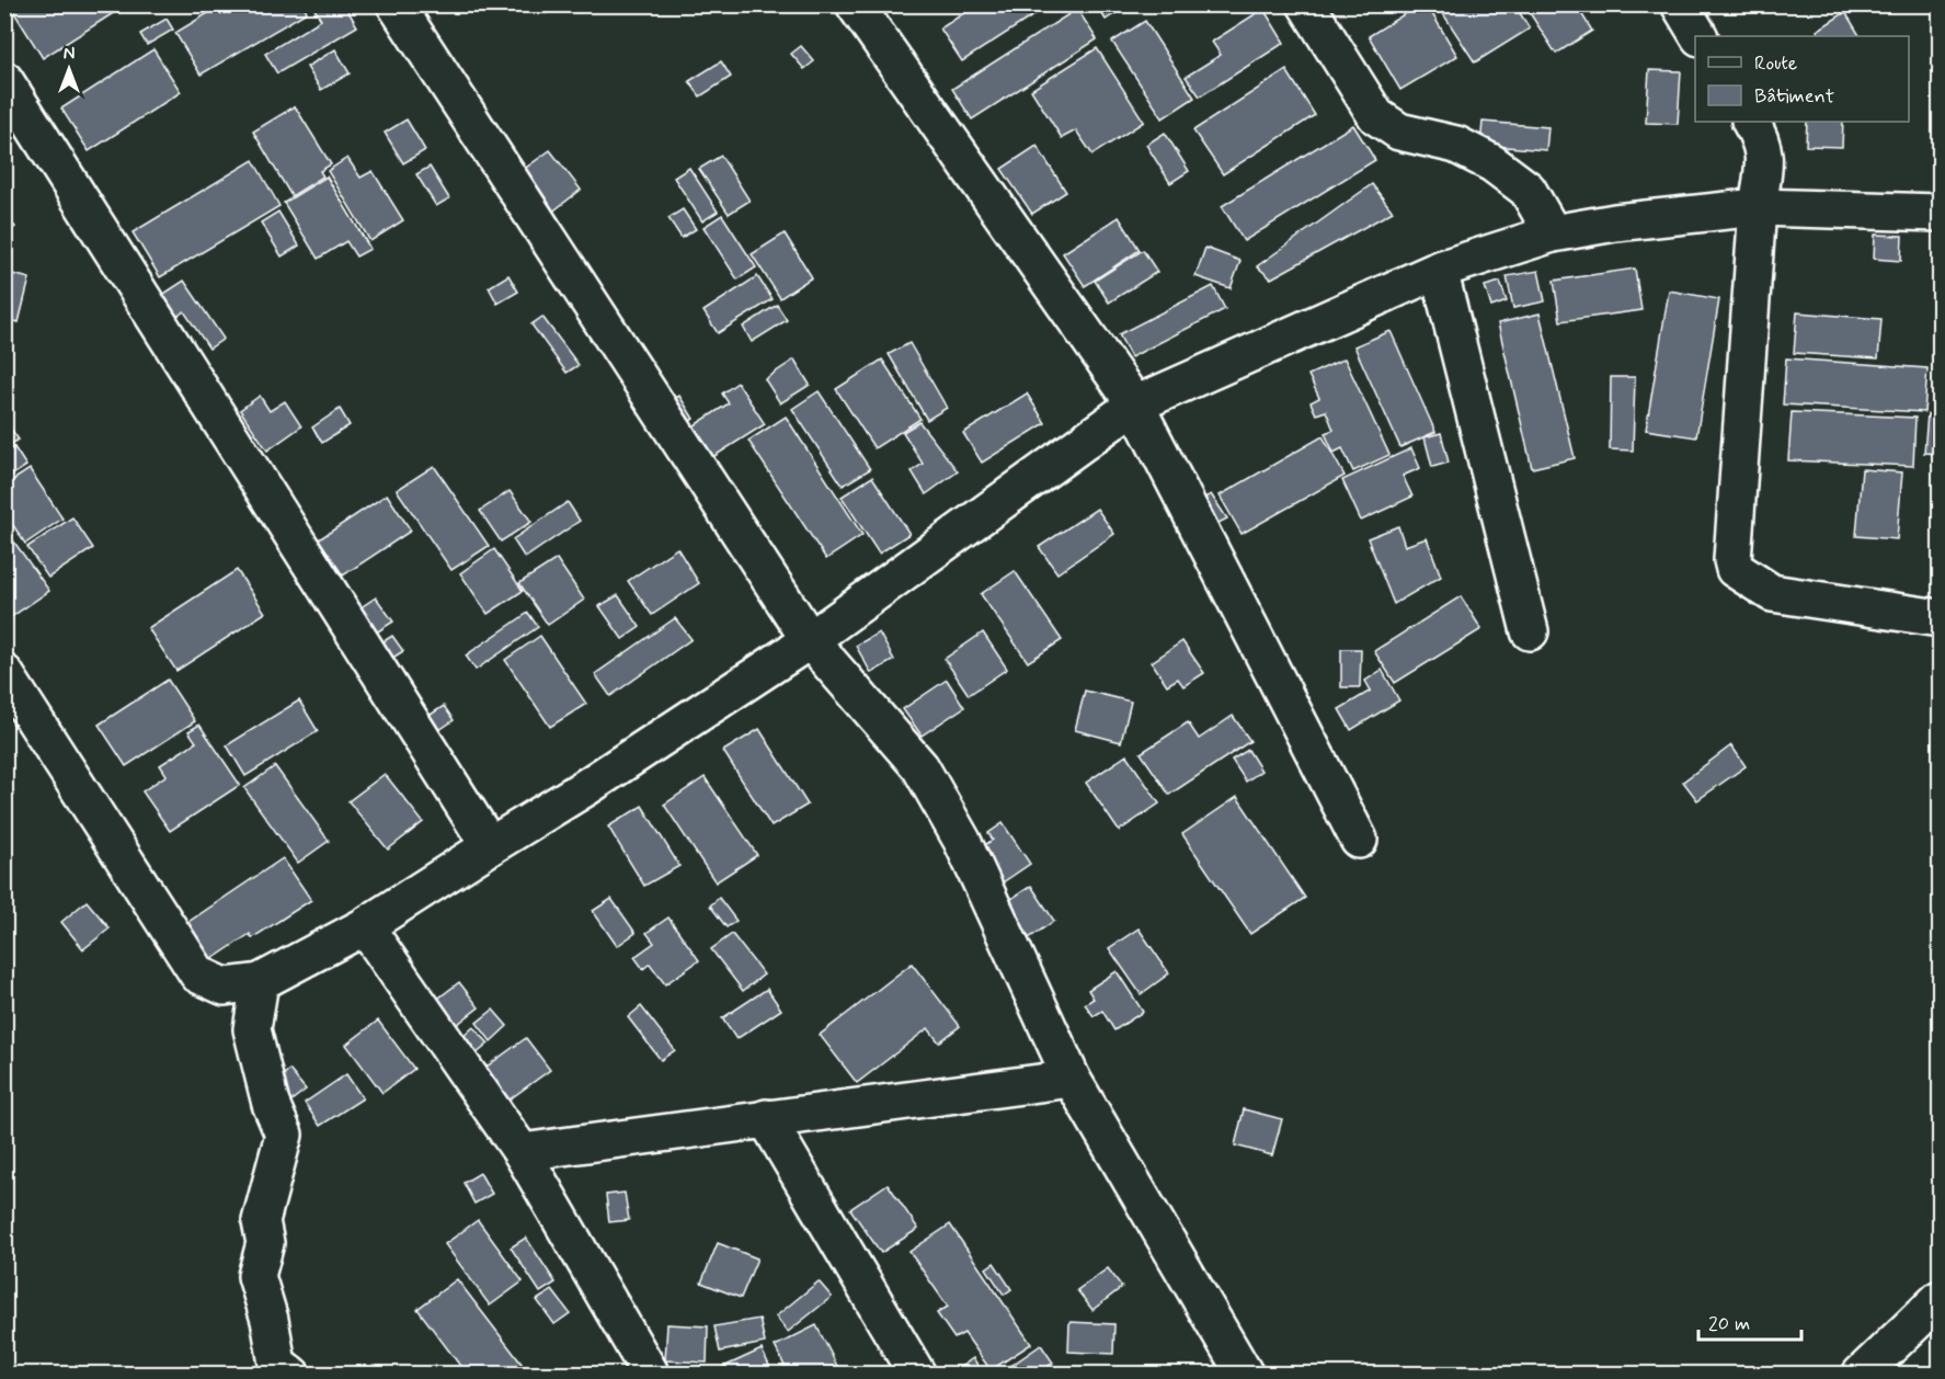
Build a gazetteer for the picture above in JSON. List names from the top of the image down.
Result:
{
  "legend": ["Route", "Bâtiment"],
  "scale_bar": "20 m",
  "north": "top"
}
